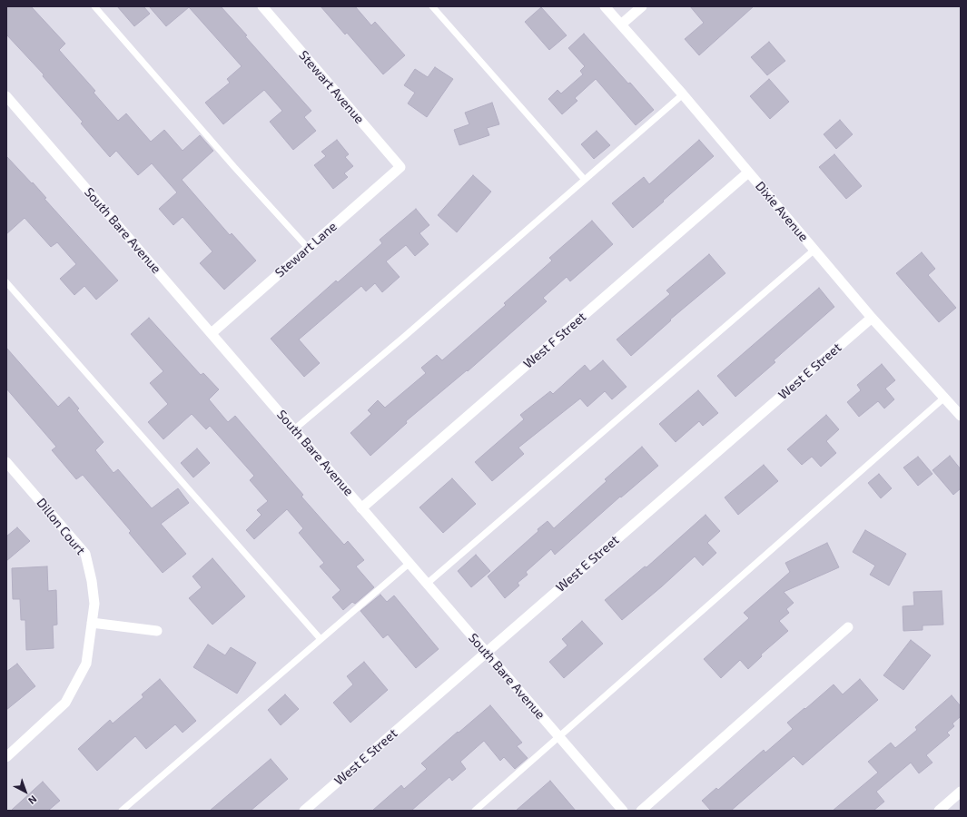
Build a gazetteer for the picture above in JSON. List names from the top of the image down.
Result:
{
  "streets": {
    "street": [
      "Stewart Avenue",
      "Dixie Avenue",
      "South Bare Avenue",
      "Stewart Lane",
      "West F Street",
      "West E Street",
      "Dillon Court"
    ]
  },
  "crossings": [
    ["Stewart Avenue", "Stewart Lane"],
    ["Dixie Avenue", "West F Street"],
    ["Dixie Avenue", "West E Street"],
    ["South Bare Avenue", "Stewart Lane"],
    ["South Bare Avenue", "West F Street"],
    ["South Bare Avenue", "West E Street"]
  ],
  "north": "bottom right"
}
